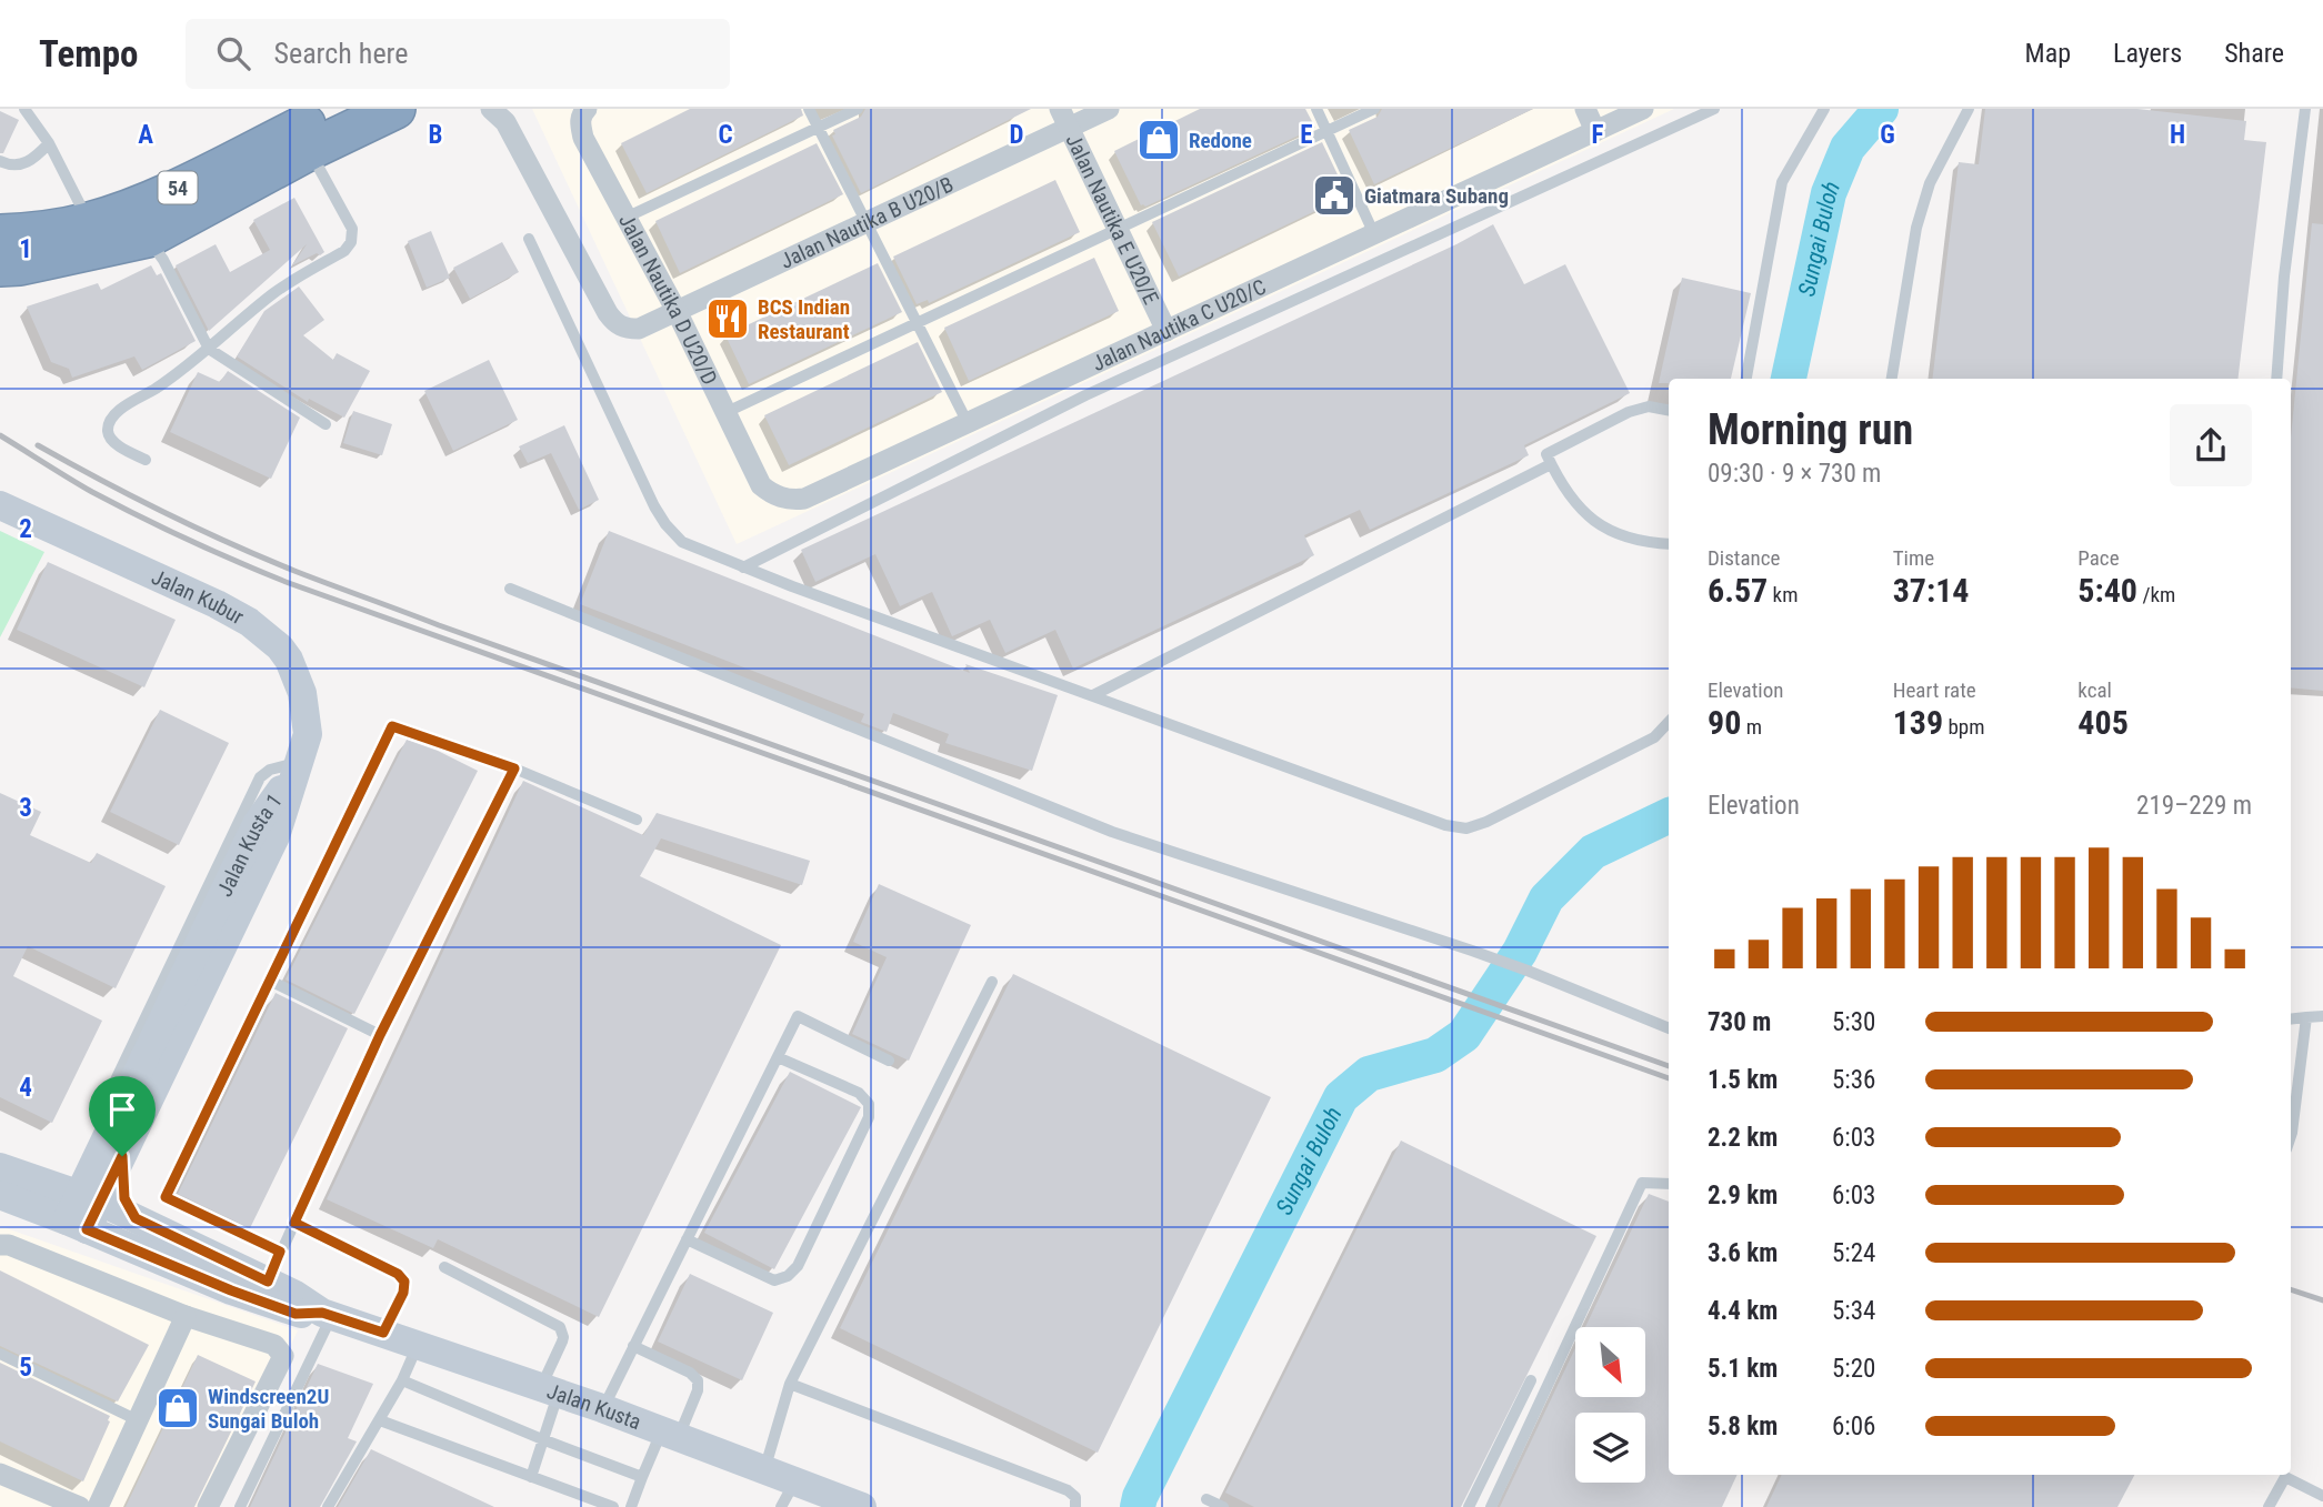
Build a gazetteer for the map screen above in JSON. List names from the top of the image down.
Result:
{
  "streets": {
    "highway": ["54"],
    "street": [
      "Jalan Nautika E U20/E",
      "Jalan Nautika B U20/B",
      "Jalan Nautika D U20/D",
      "Jalan Nautika C U20/C",
      "Jalan Kubur",
      "Jalan Kusta 1",
      "Jalan Kusta"
    ]
  },
  "crossings": [
    ["Jalan Nautika E U20/E", "Jalan Nautika B U20/B"],
    ["Jalan Nautika E U20/E", "Jalan Nautika C U20/C"],
    ["Jalan Nautika B U20/B", "Jalan Nautika D U20/D"],
    ["Jalan Nautika D U20/D", "Jalan Nautika C U20/C"],
    ["Jalan Kubur", "Jalan Kusta 1"],
    ["Jalan Kusta 1", "Jalan Kusta"]
  ],
  "water": ["Sungai Buloh"],
  "places": {
    "shop": ["Redone", "Windscreen2U Sungai Buloh"],
    "public building": ["Giatmara Subang"],
    "restaurant": ["BCS Indian Restaurant"]
  },
  "north": "bottom right",
  "page": {
    "header": "Tempo",
    "search": "Search here",
    "nav": ["Map", "Layers", "Share"],
    "heading": ["Morning run", "09:30 · 9 × 730 m"],
    "stats": [
      ["Distance", "6.57 km"],
      ["Time", "37:14"],
      ["Pace", "5:40 /km"],
      ["Elevation", "90 m"],
      ["Heart rate", "139 bpm"],
      ["kcal", "405"]
    ],
    "chart": ["Elevation", "219–229 m"],
    "list": [
      {
        "name": "730 m",
        "note": "5:30"
      },
      {
        "name": "1.5 km",
        "note": "5:36"
      },
      {
        "name": "2.2 km",
        "note": "6:03"
      },
      {
        "name": "2.9 km",
        "note": "6:03"
      },
      {
        "name": "3.6 km",
        "note": "5:24"
      },
      {
        "name": "4.4 km",
        "note": "5:34"
      },
      {
        "name": "5.1 km",
        "note": "5:20"
      },
      {
        "name": "5.8 km",
        "note": "6:06"
      }
    ]
  },
  "grid": {
    "columns": [
      "A",
      "B",
      "C",
      "D",
      "E",
      "F",
      "G",
      "H"
    ],
    "rows": [
      "1",
      "2",
      "3",
      "4",
      "5"
    ]
  }
}
